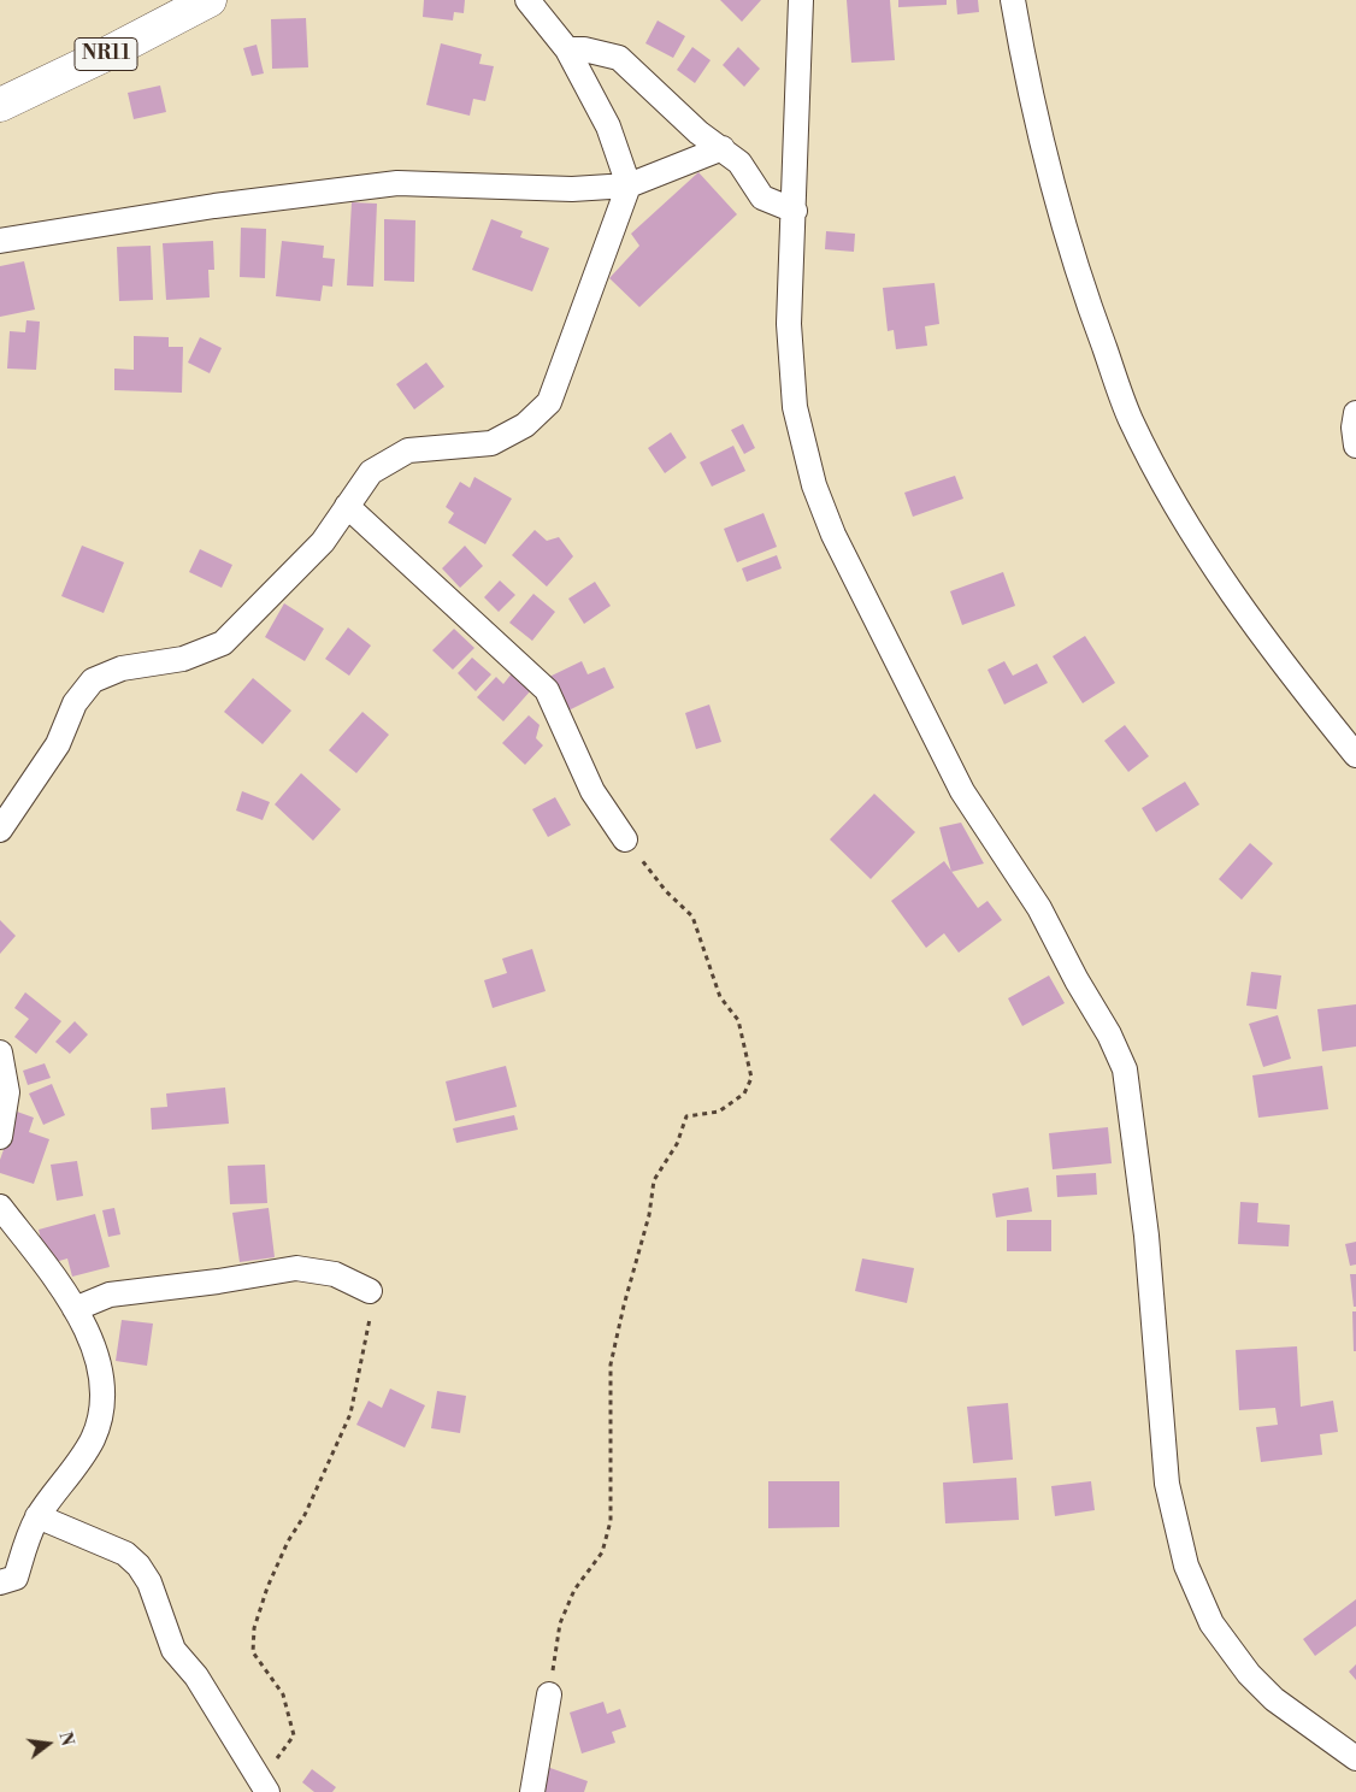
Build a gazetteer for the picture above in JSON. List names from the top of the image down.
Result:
{
  "streets": {
    "highway": ["NR11"]
  },
  "north": "right"
}
